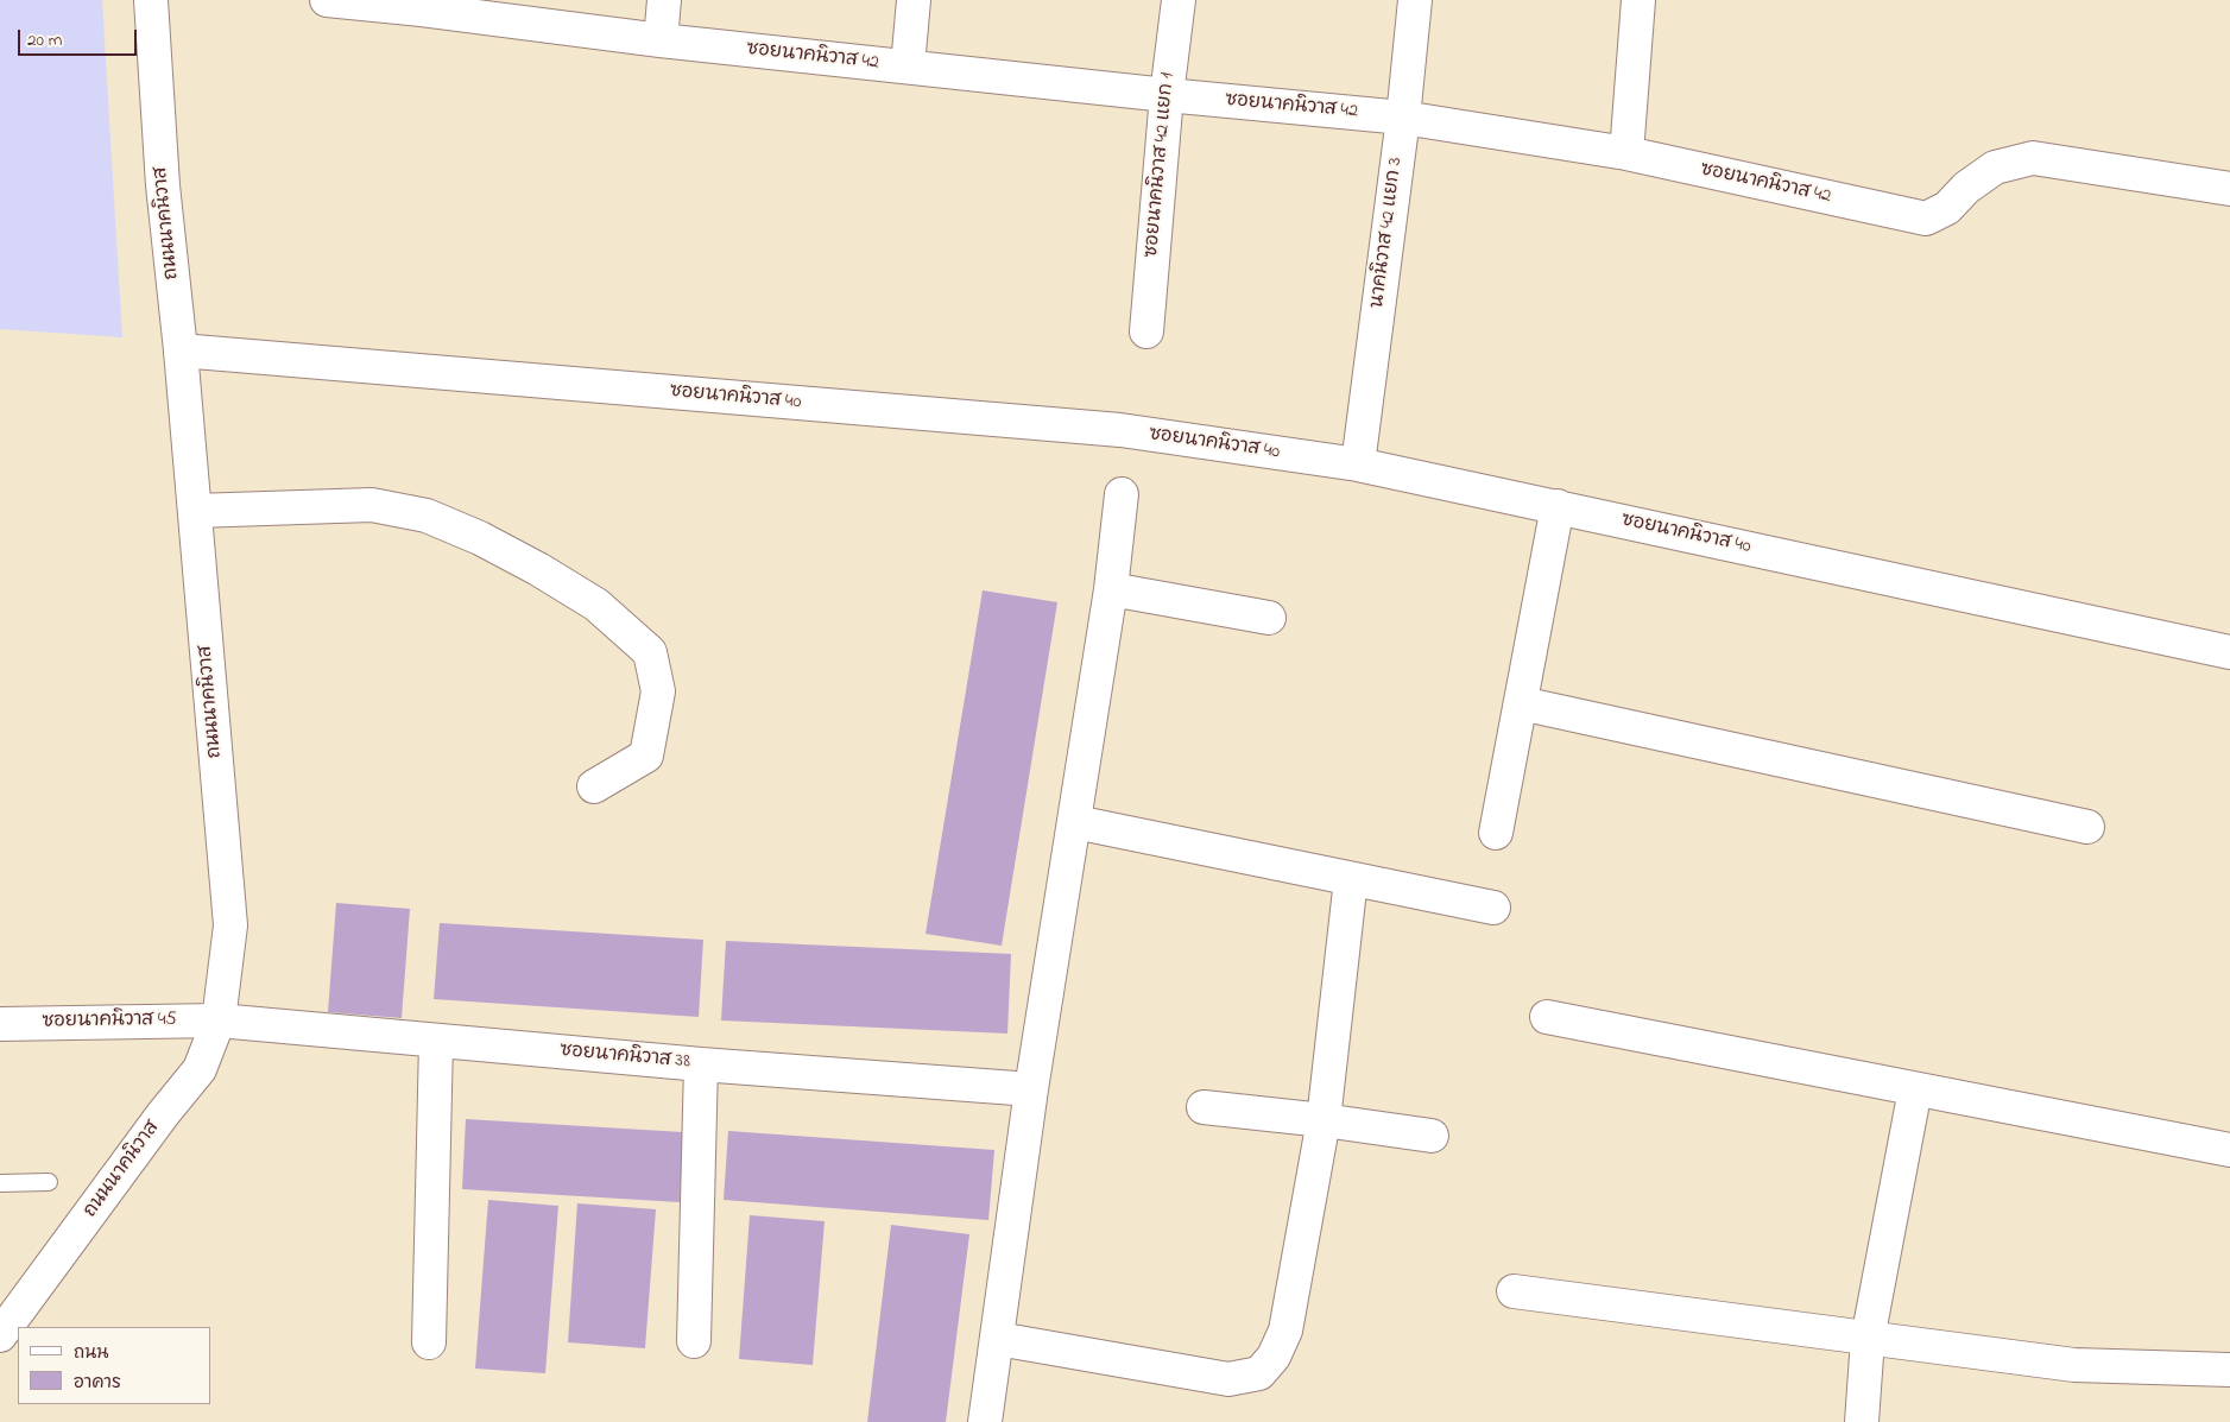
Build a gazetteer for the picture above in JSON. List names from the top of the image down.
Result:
{
  "streets": {
    "street": [
      "ซอยนาคนิวาส 42",
      "ซอยนาคนิวาส 42 แยก 1",
      "ถนนนาคนิวาส",
      "นาคนิวาส 42 แยก 3",
      "ซอยนาคนิวาส 40",
      "ซอยนาคนิวาส 45",
      "ซอยนาคนิวาส 38"
    ]
  },
  "crossings": [
    ["ซอยนาคนิวาส 42", "ซอยนาคนิวาส 42 แยก 1"],
    ["ซอยนาคนิวาส 42", "นาคนิวาส 42 แยก 3"],
    ["ถนนนาคนิวาส", "ซอยนาคนิวาส 40"],
    ["ถนนนาคนิวาส", "ซอยนาคนิวาส 45"],
    ["ถนนนาคนิวาส", "ซอยนาคนิวาส 38"],
    ["นาคนิวาส 42 แยก 3", "ซอยนาคนิวาส 40"],
    ["ซอยนาคนิวาส 45", "ซอยนาคนิวาส 38"]
  ],
  "legend": ["ถนน", "อาคาร"],
  "scale_bar": "20 m"
}
